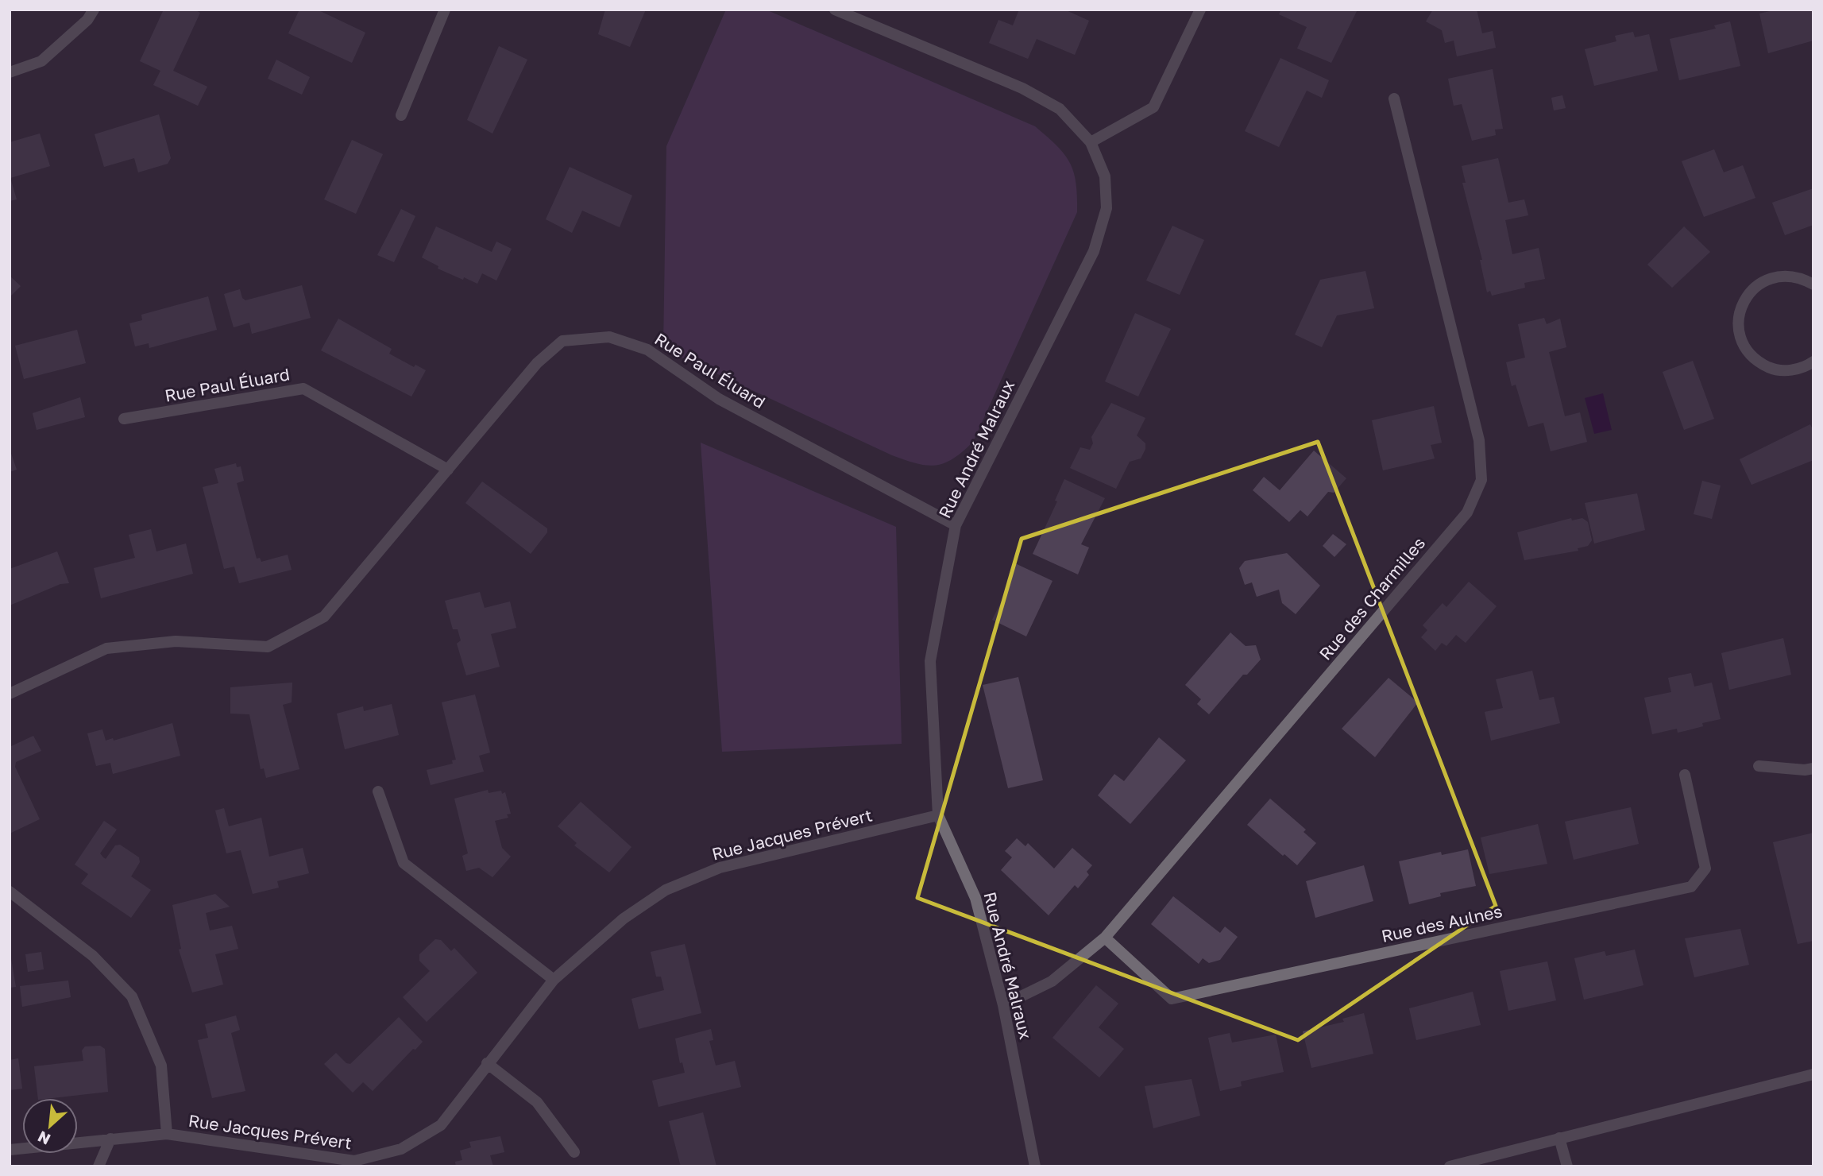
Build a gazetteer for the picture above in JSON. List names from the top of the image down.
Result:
{
  "streets": {
    "street": [
      "Rue Paul Éluard",
      "Rue André Malraux",
      "Rue des Charmilles",
      "Rue Jacques Prévert",
      "Rue des Aulnes"
    ]
  },
  "crossings": [
    ["Rue Paul Éluard", "Rue André Malraux"],
    ["Rue André Malraux", "Rue des Charmilles"],
    ["Rue André Malraux", "Rue Jacques Prévert"],
    ["Rue des Charmilles", "Rue des Aulnes"]
  ],
  "north": "bottom left"
}
